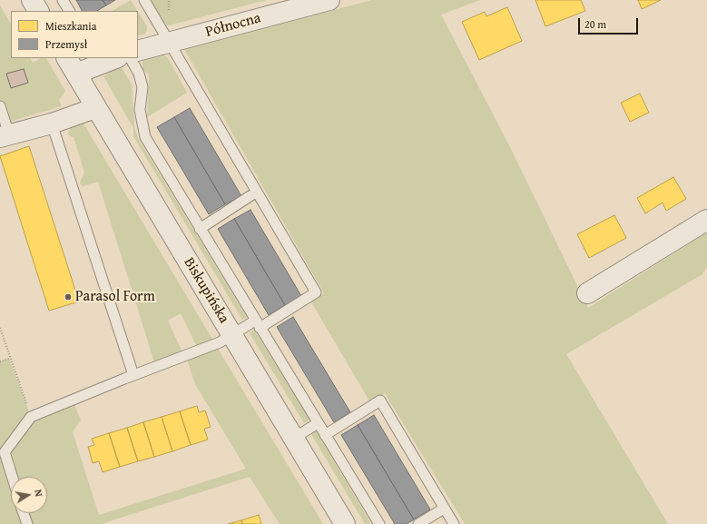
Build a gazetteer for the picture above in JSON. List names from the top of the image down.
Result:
{
  "streets": {
    "street": ["Północna", "Biskupińska"]
  },
  "places": ["Parasol Form"],
  "legend": ["Mieszkania", "Przemysł"],
  "scale_bar": "20 m",
  "north": "right"
}
